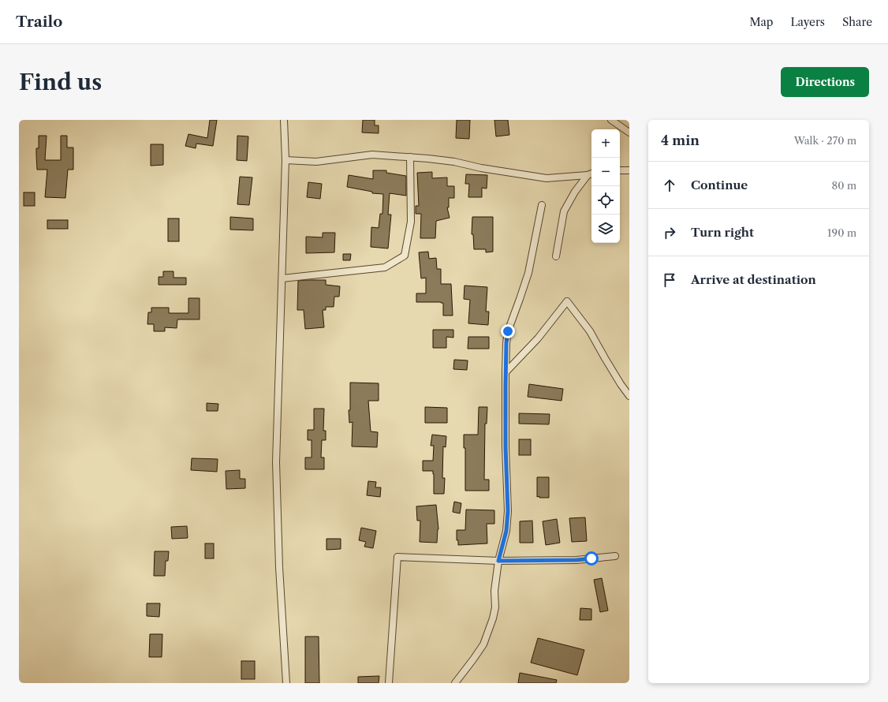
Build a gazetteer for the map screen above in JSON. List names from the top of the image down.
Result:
{
  "page": {
    "header": "Trailo",
    "nav": ["Map", "Layers", "Share"],
    "buttons": "Directions",
    "title": "Find us",
    "heading": ["4 min", "Walk · 270 m"],
    "map_buttons": ["+", "−"],
    "list": [
      ["Continue", "80 m"],
      ["Turn right", "190 m"],
      "Arrive at destination"
    ]
  }
}
